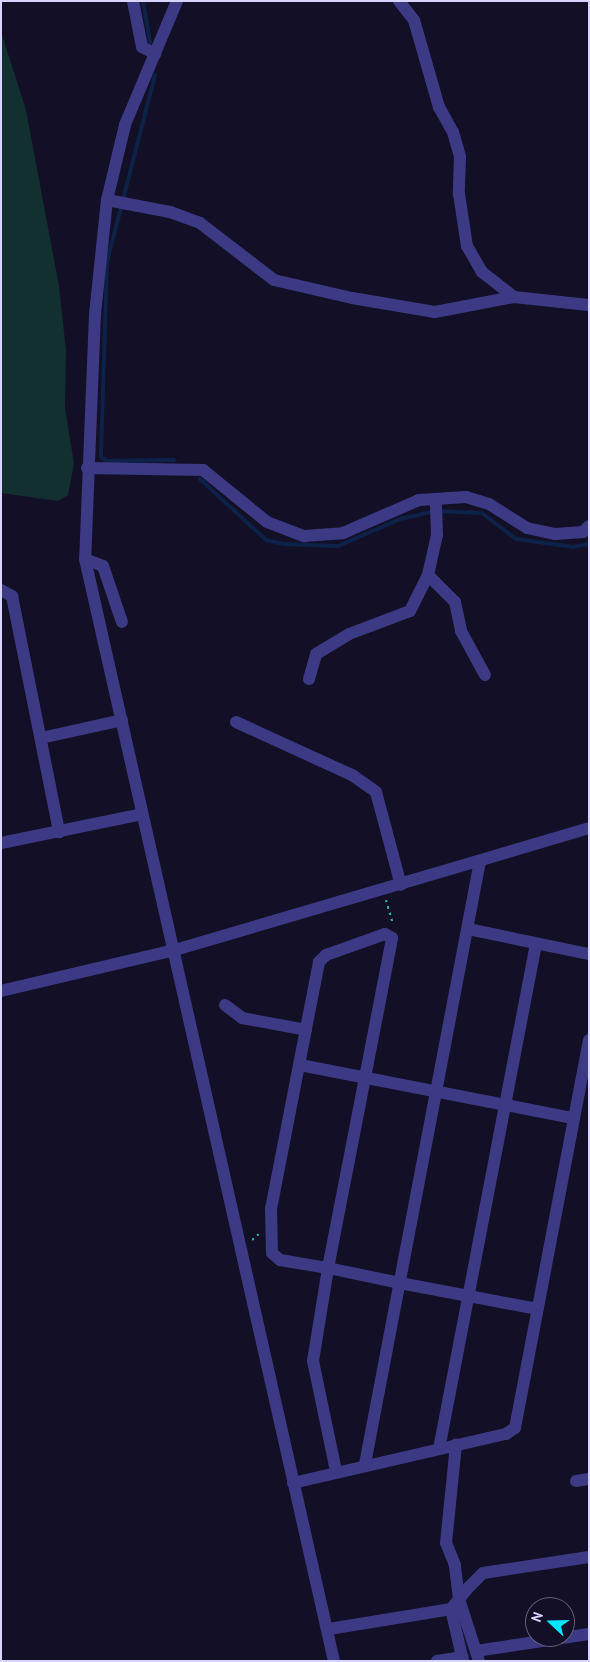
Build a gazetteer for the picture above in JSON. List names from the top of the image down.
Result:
{
  "north": "left"
}
